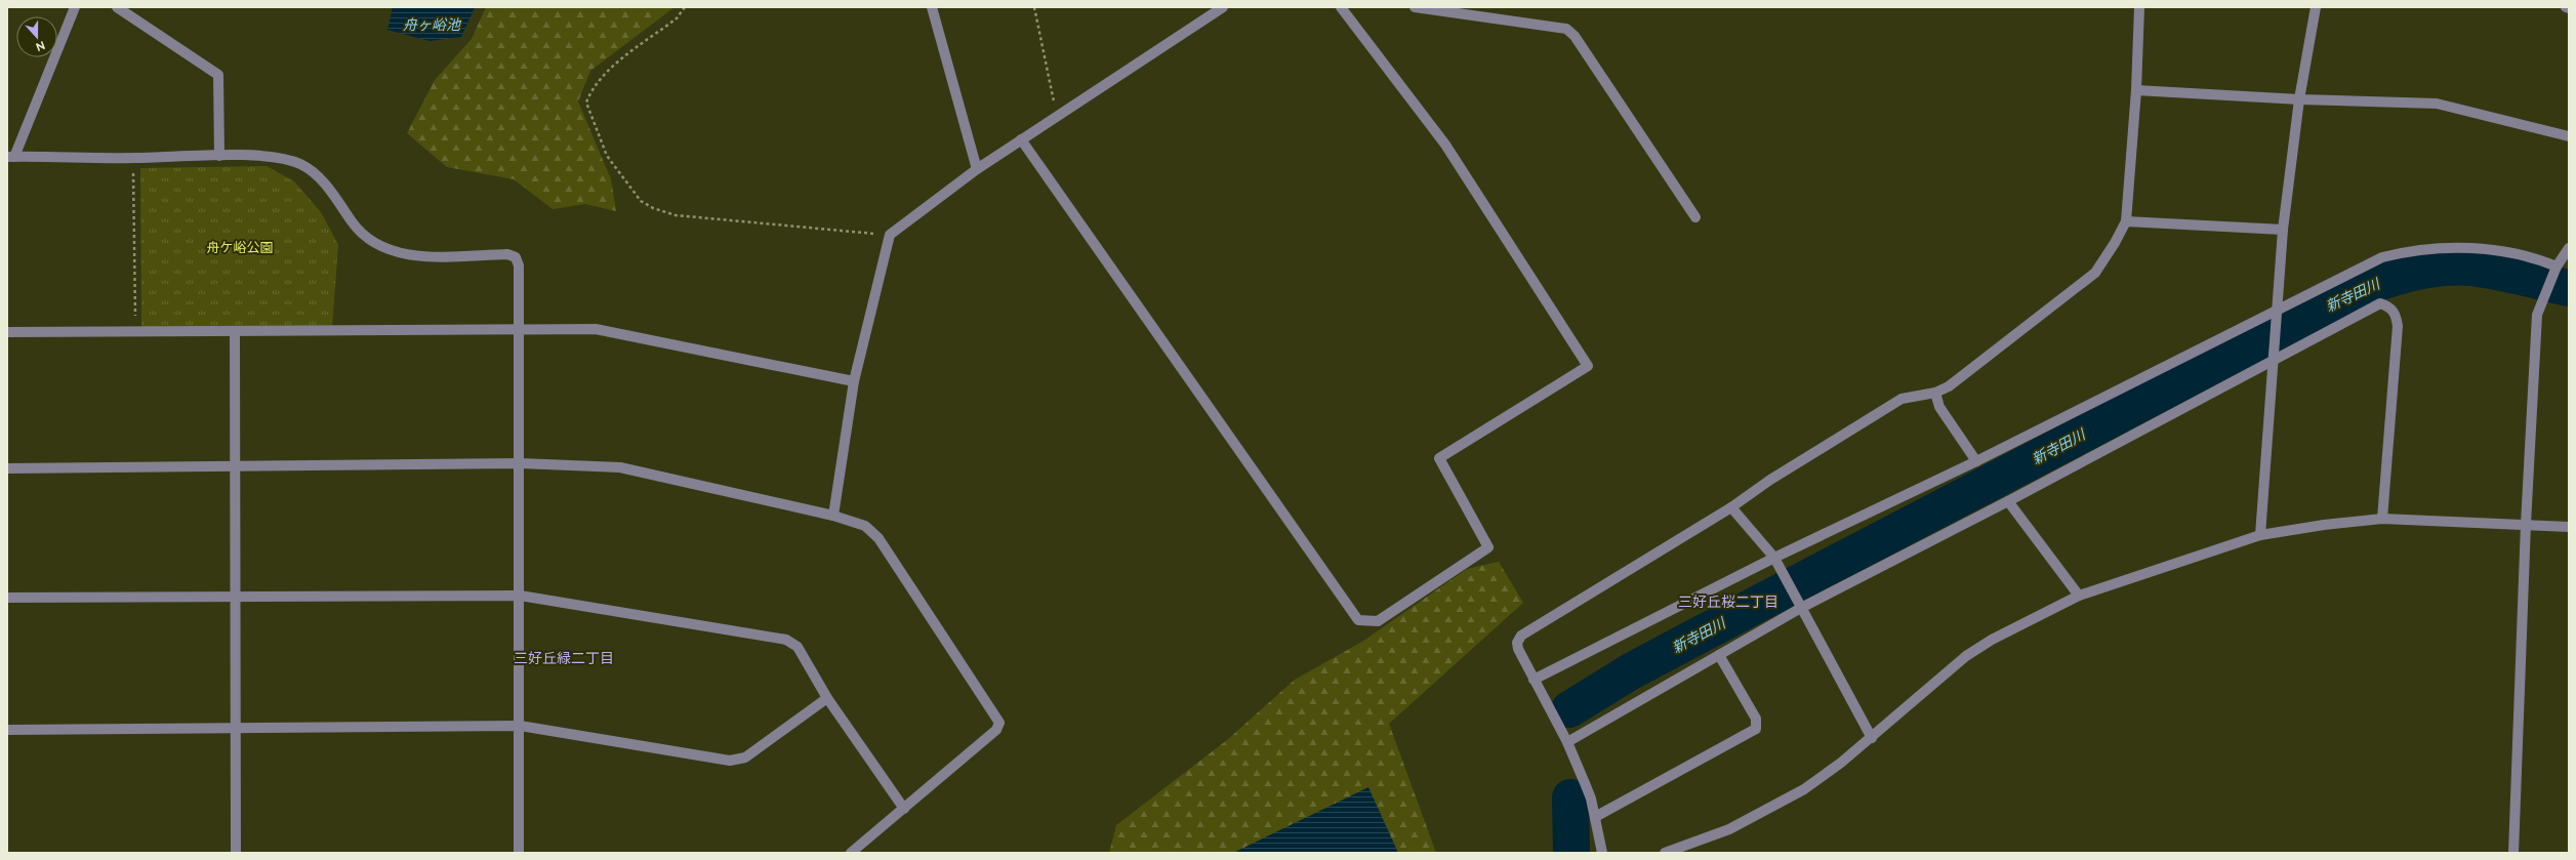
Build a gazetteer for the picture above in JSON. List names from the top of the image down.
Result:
{
  "districts": ["三好丘桜二丁目", "三好丘緑二丁目"],
  "water": ["舟ヶ峪池", "新寺田川"],
  "parks": ["舟ケ峪公園"],
  "north": "bottom"
}
